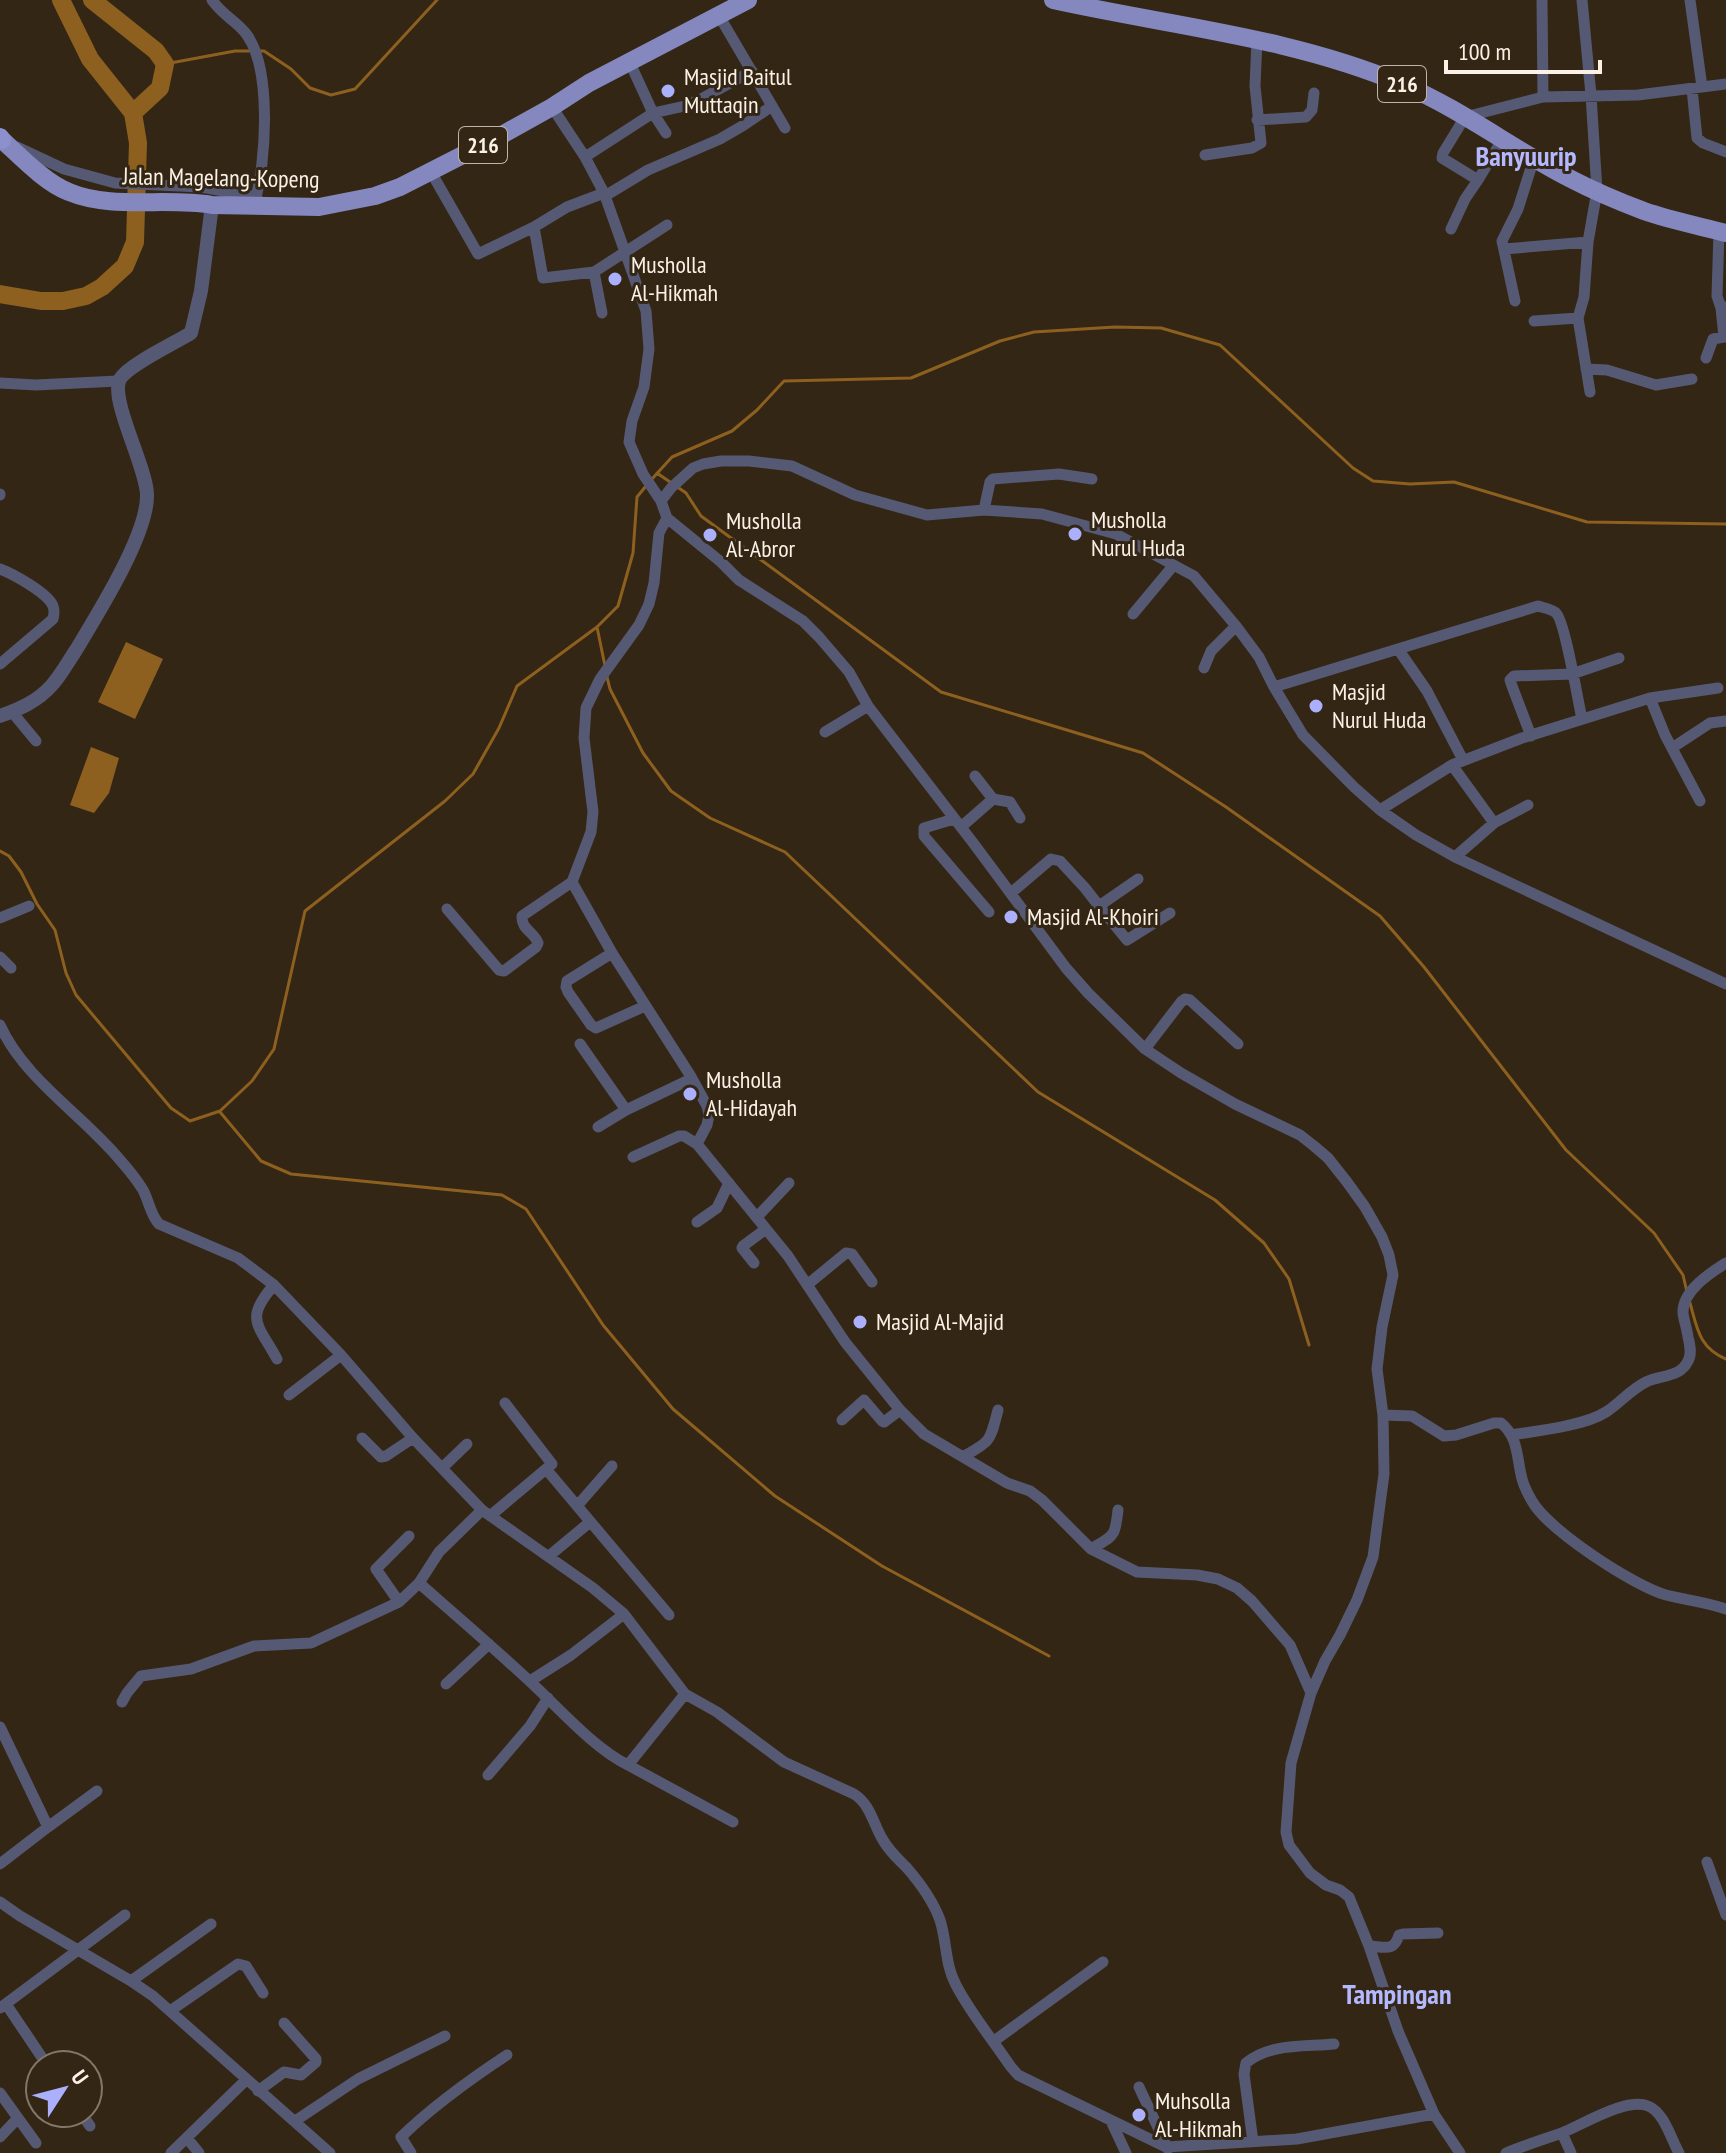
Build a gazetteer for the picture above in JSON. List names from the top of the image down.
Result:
{
  "streets": {
    "main road": ["216", "Jalan Magelang-Kopeng"]
  },
  "districts": ["Banyuurip", "Tampingan"],
  "places": [
    "Masjid Baitul Muttaqin",
    "Musholla Al-Hikmah",
    "Musholla Nurul Huda",
    "Musholla Al-Abror",
    "Masjid Nurul Huda",
    "Masjid Al-Khoiri",
    "Musholla Al-Hidayah",
    "Masjid Al-Majid",
    "Muhsolla Al-Hikmah"
  ],
  "scale_bar": "100 m",
  "north": "top right"
}
